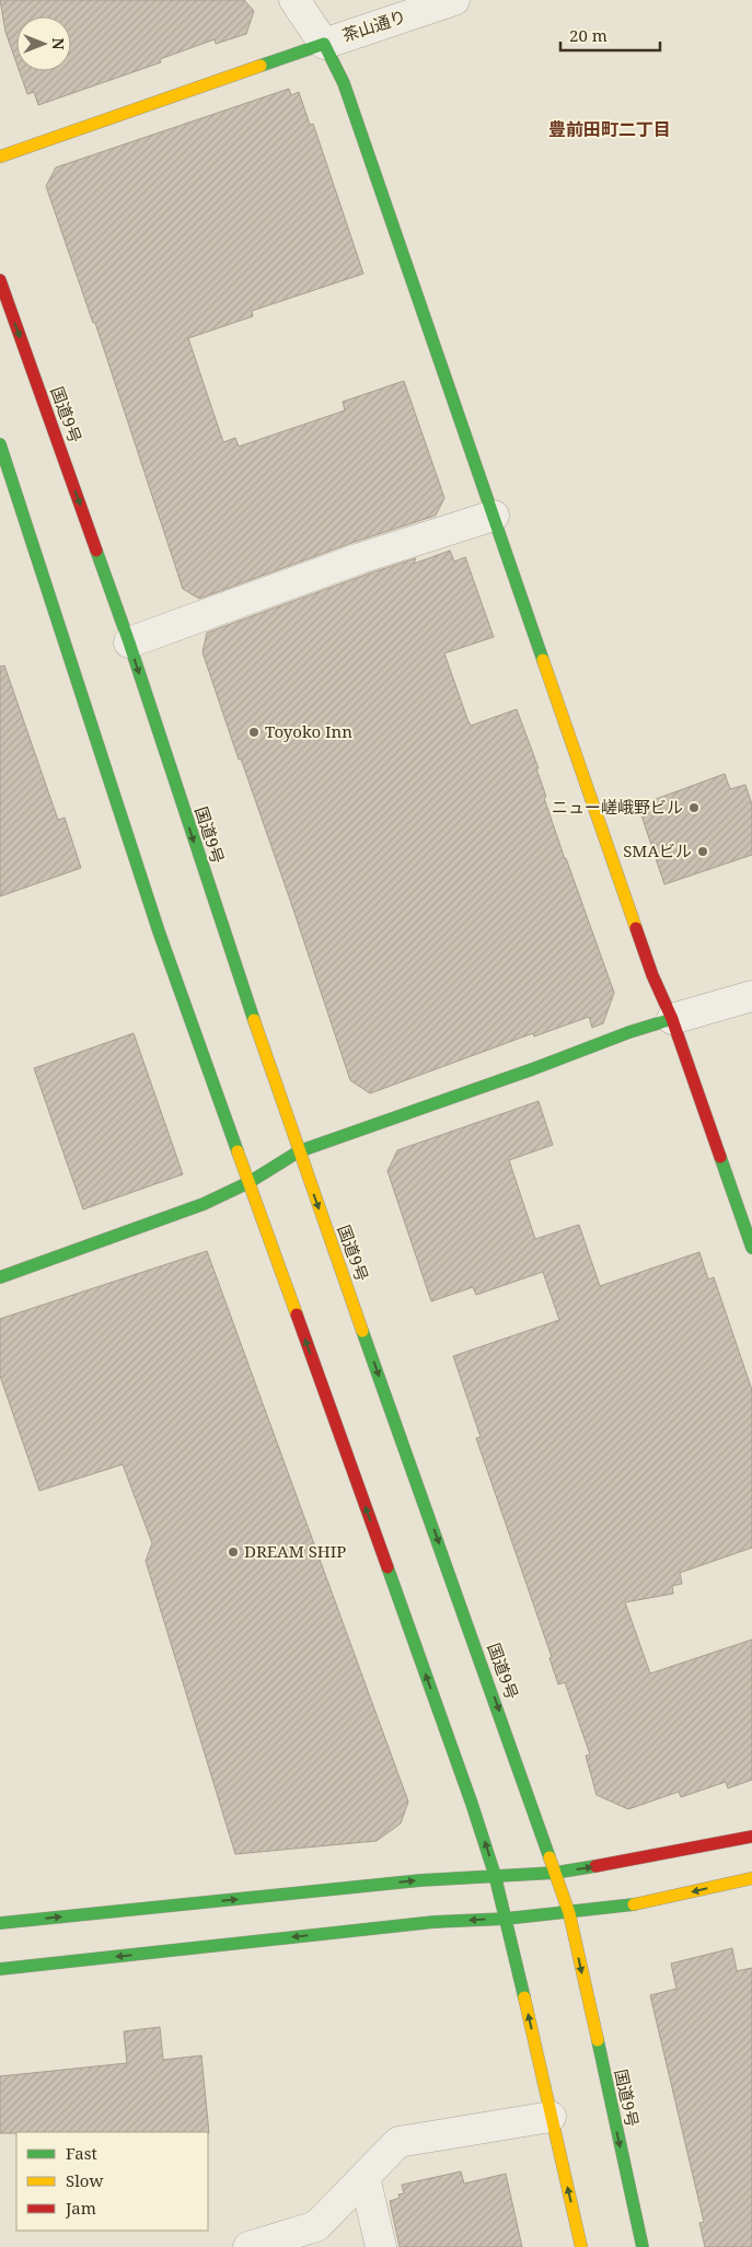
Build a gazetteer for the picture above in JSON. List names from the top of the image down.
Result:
{
  "streets": {
    "main road": ["国道9号"],
    "street": ["茶山通り"]
  },
  "districts": ["豊前田町二丁目"],
  "places": [
    "Toyoko Inn",
    "ニュー嵯峨野ビル",
    "SMAビル",
    "DREAM SHIP"
  ],
  "legend": ["Fast", "Slow", "Jam"],
  "scale_bar": "20 m",
  "north": "right"
}
